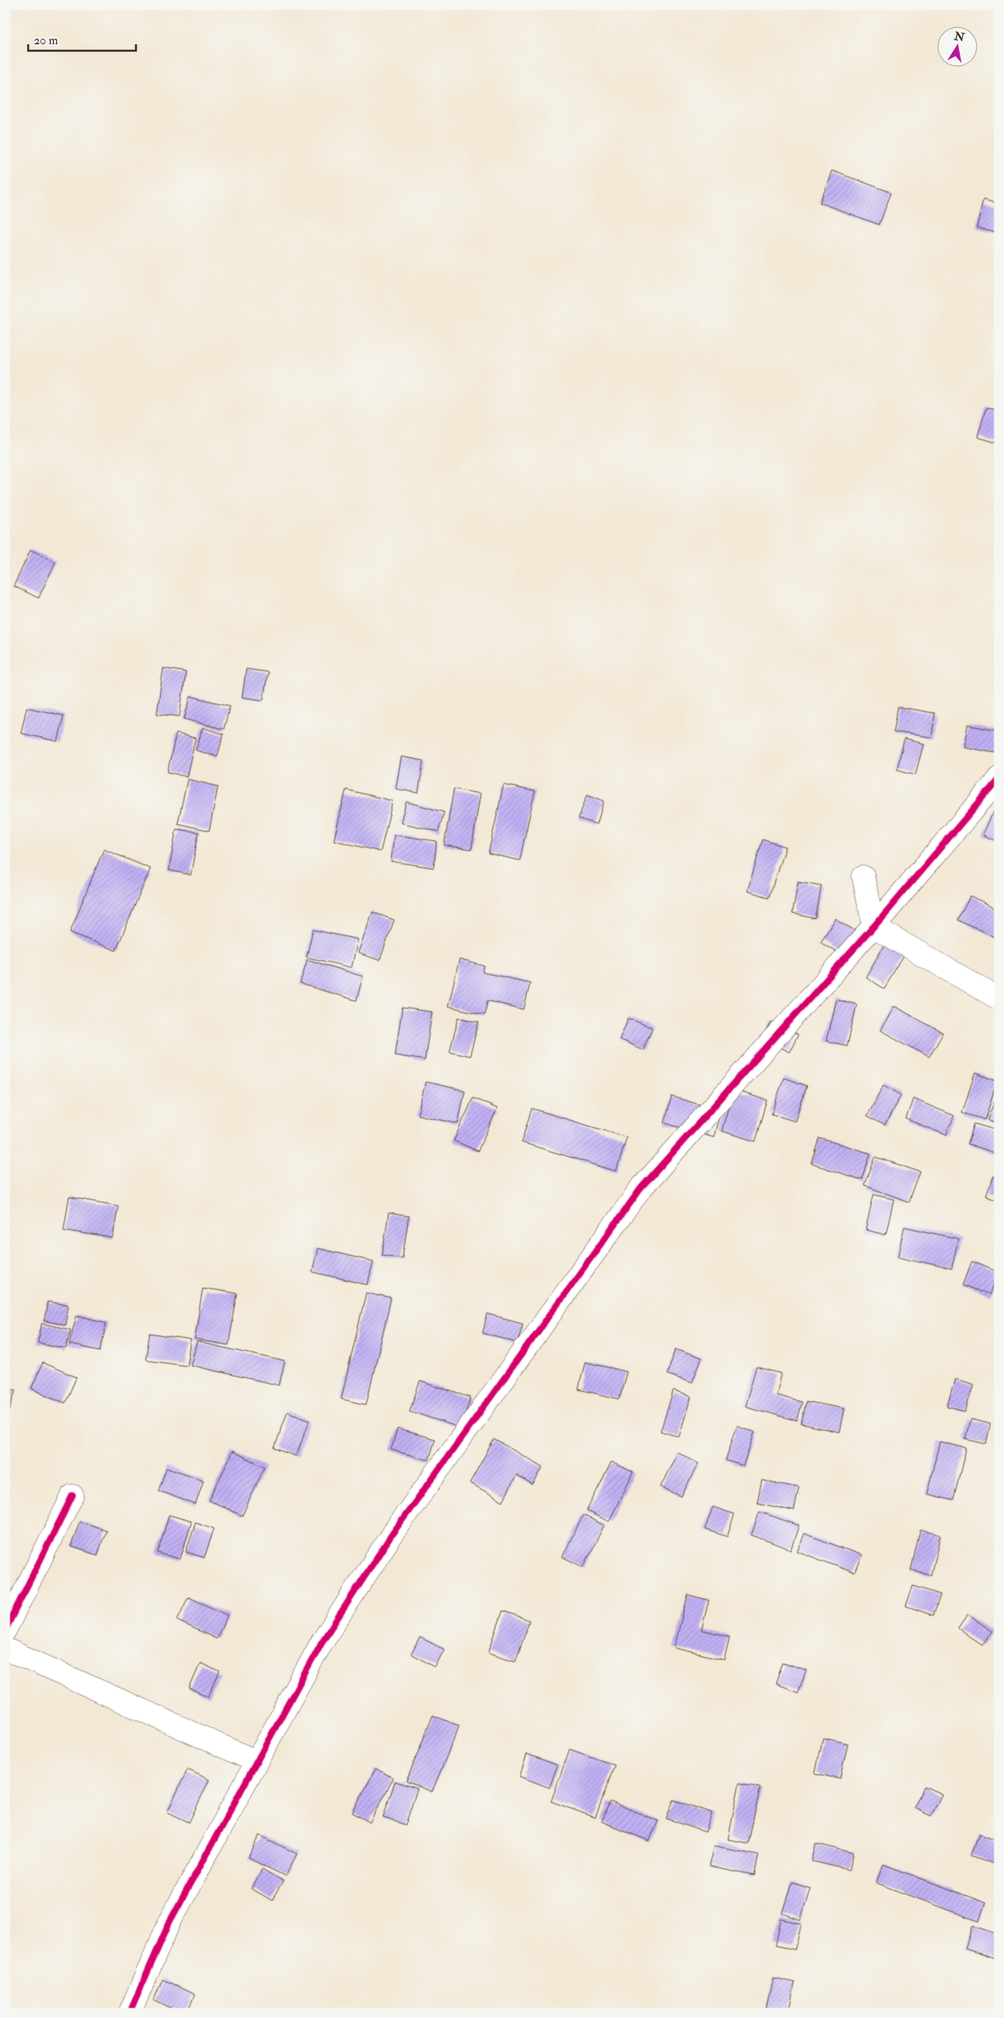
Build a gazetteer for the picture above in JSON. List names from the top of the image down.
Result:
{
  "scale_bar": "20 m",
  "north": "top"
}
